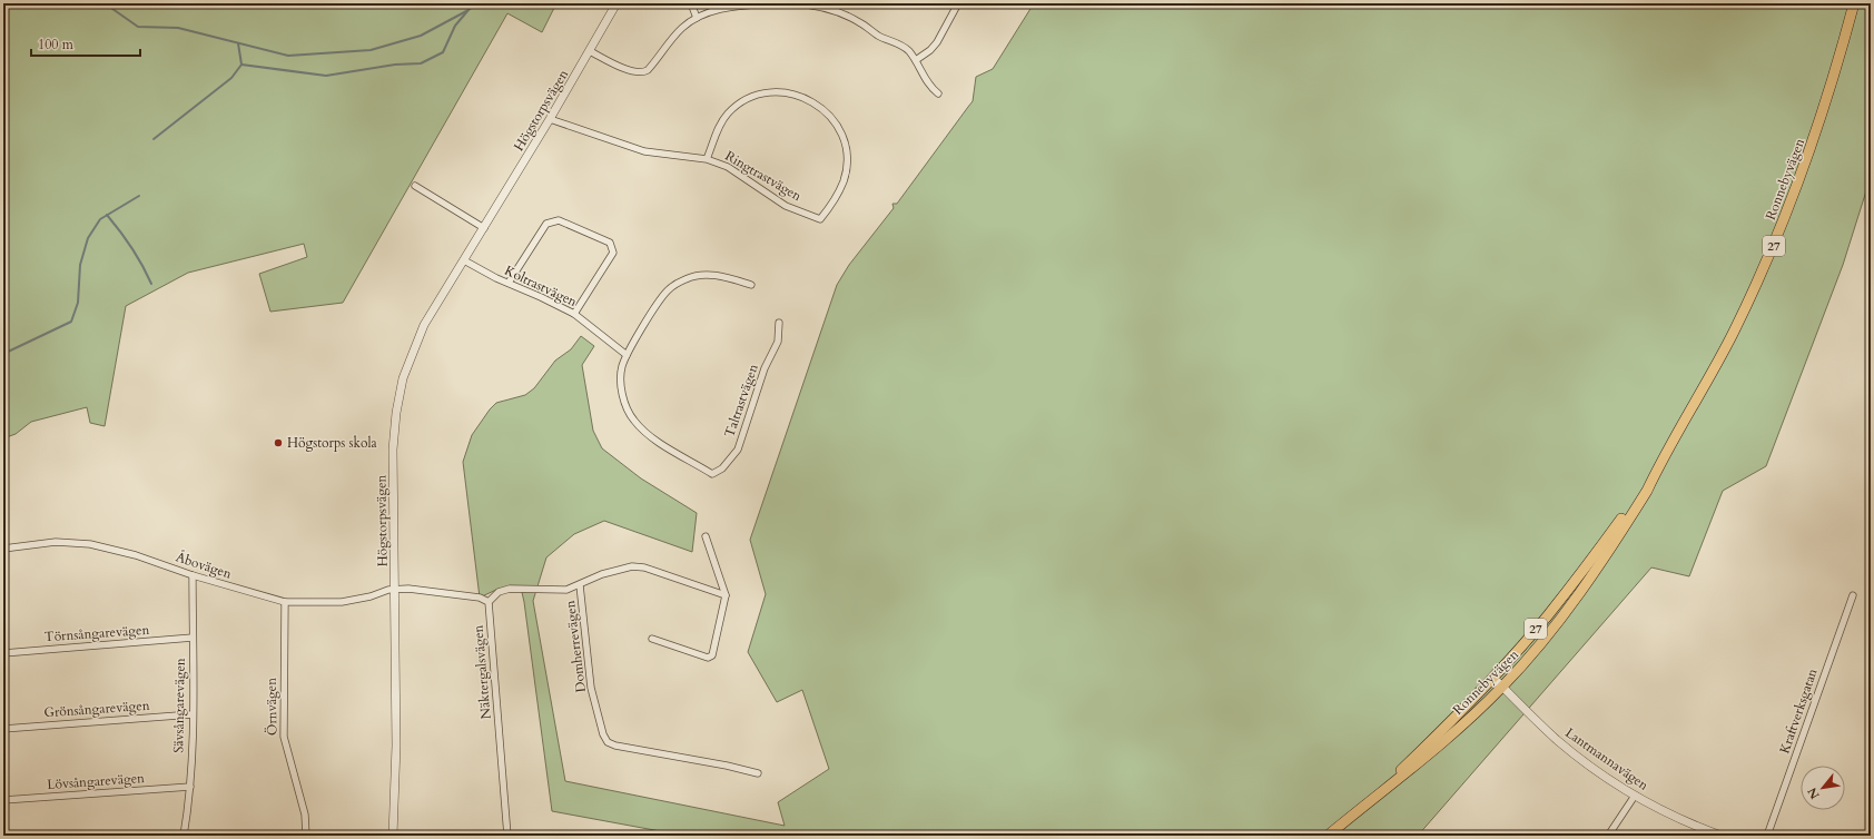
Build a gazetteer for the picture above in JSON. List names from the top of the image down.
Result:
{
  "streets": {
    "main road": ["Ronnebyvägen", "27"],
    "street": [
      "Högstorpsvägen",
      "Ringtrastvägen",
      "Koltrastvägen",
      "Taltrastvägen",
      "Åbovägen",
      "Törnsångarevägen",
      "Domherrevägen",
      "Näktergalsvägen",
      "Sävsångarevägen",
      "Örnvägen",
      "Grönsångarevägen",
      "Kraftverksgatan",
      "Lantmannavägen",
      "Lövsångarevägen"
    ]
  },
  "crossings": [
    ["Högstorpsvägen", "Ringtrastvägen"],
    ["Högstorpsvägen", "Koltrastvägen"],
    ["Högstorpsvägen", "Åbovägen"],
    ["Ronnebyvägen", "Lantmannavägen"],
    ["Koltrastvägen", "Taltrastvägen"],
    ["Åbovägen", "Sävsångarevägen"],
    ["Åbovägen", "Örnvägen"],
    ["Törnsångarevägen", "Sävsångarevägen"],
    ["Sävsångarevägen", "Grönsångarevägen"],
    ["Sävsångarevägen", "Lövsångarevägen"]
  ],
  "places": ["Högstorps skola"],
  "scale_bar": "100 m",
  "north": "bottom left"
}
